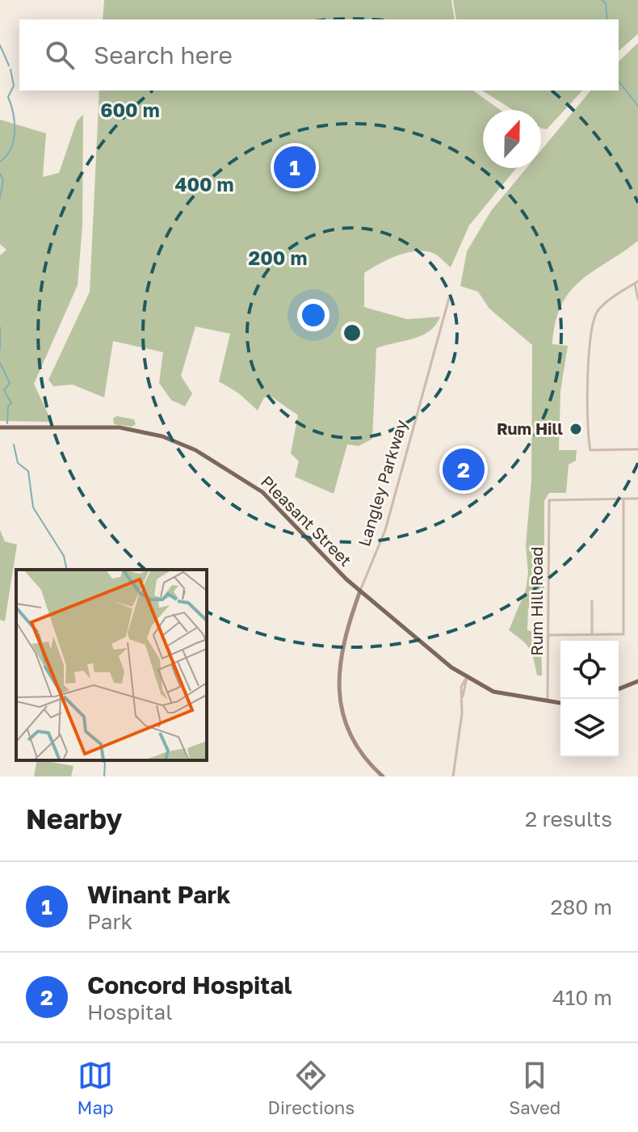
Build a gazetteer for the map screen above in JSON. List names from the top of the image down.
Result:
{
  "streets": {
    "main road": ["Pleasant Street"],
    "street": ["Langley Parkway", "Rum Hill Road"]
  },
  "crossings": [
    ["Langley Parkway", "Pleasant Street"],
    ["Pleasant Street", "Rum Hill Road"]
  ],
  "places": ["Rum Hill"],
  "north": "top",
  "page": {
    "search": "Search here",
    "pins": ["1", "2"],
    "heading": ["Nearby", "2 results"],
    "list": [
      {
        "mark": "1",
        "name": "Winant Park",
        "note": "Park",
        "value": "280 m"
      },
      {
        "mark": "2",
        "name": "Concord Hospital",
        "note": "Hospital",
        "value": "410 m"
      }
    ],
    "nav": ["Map", "Directions", "Saved"]
  },
  "rings": ["600 m", "400 m", "200 m"]
}
